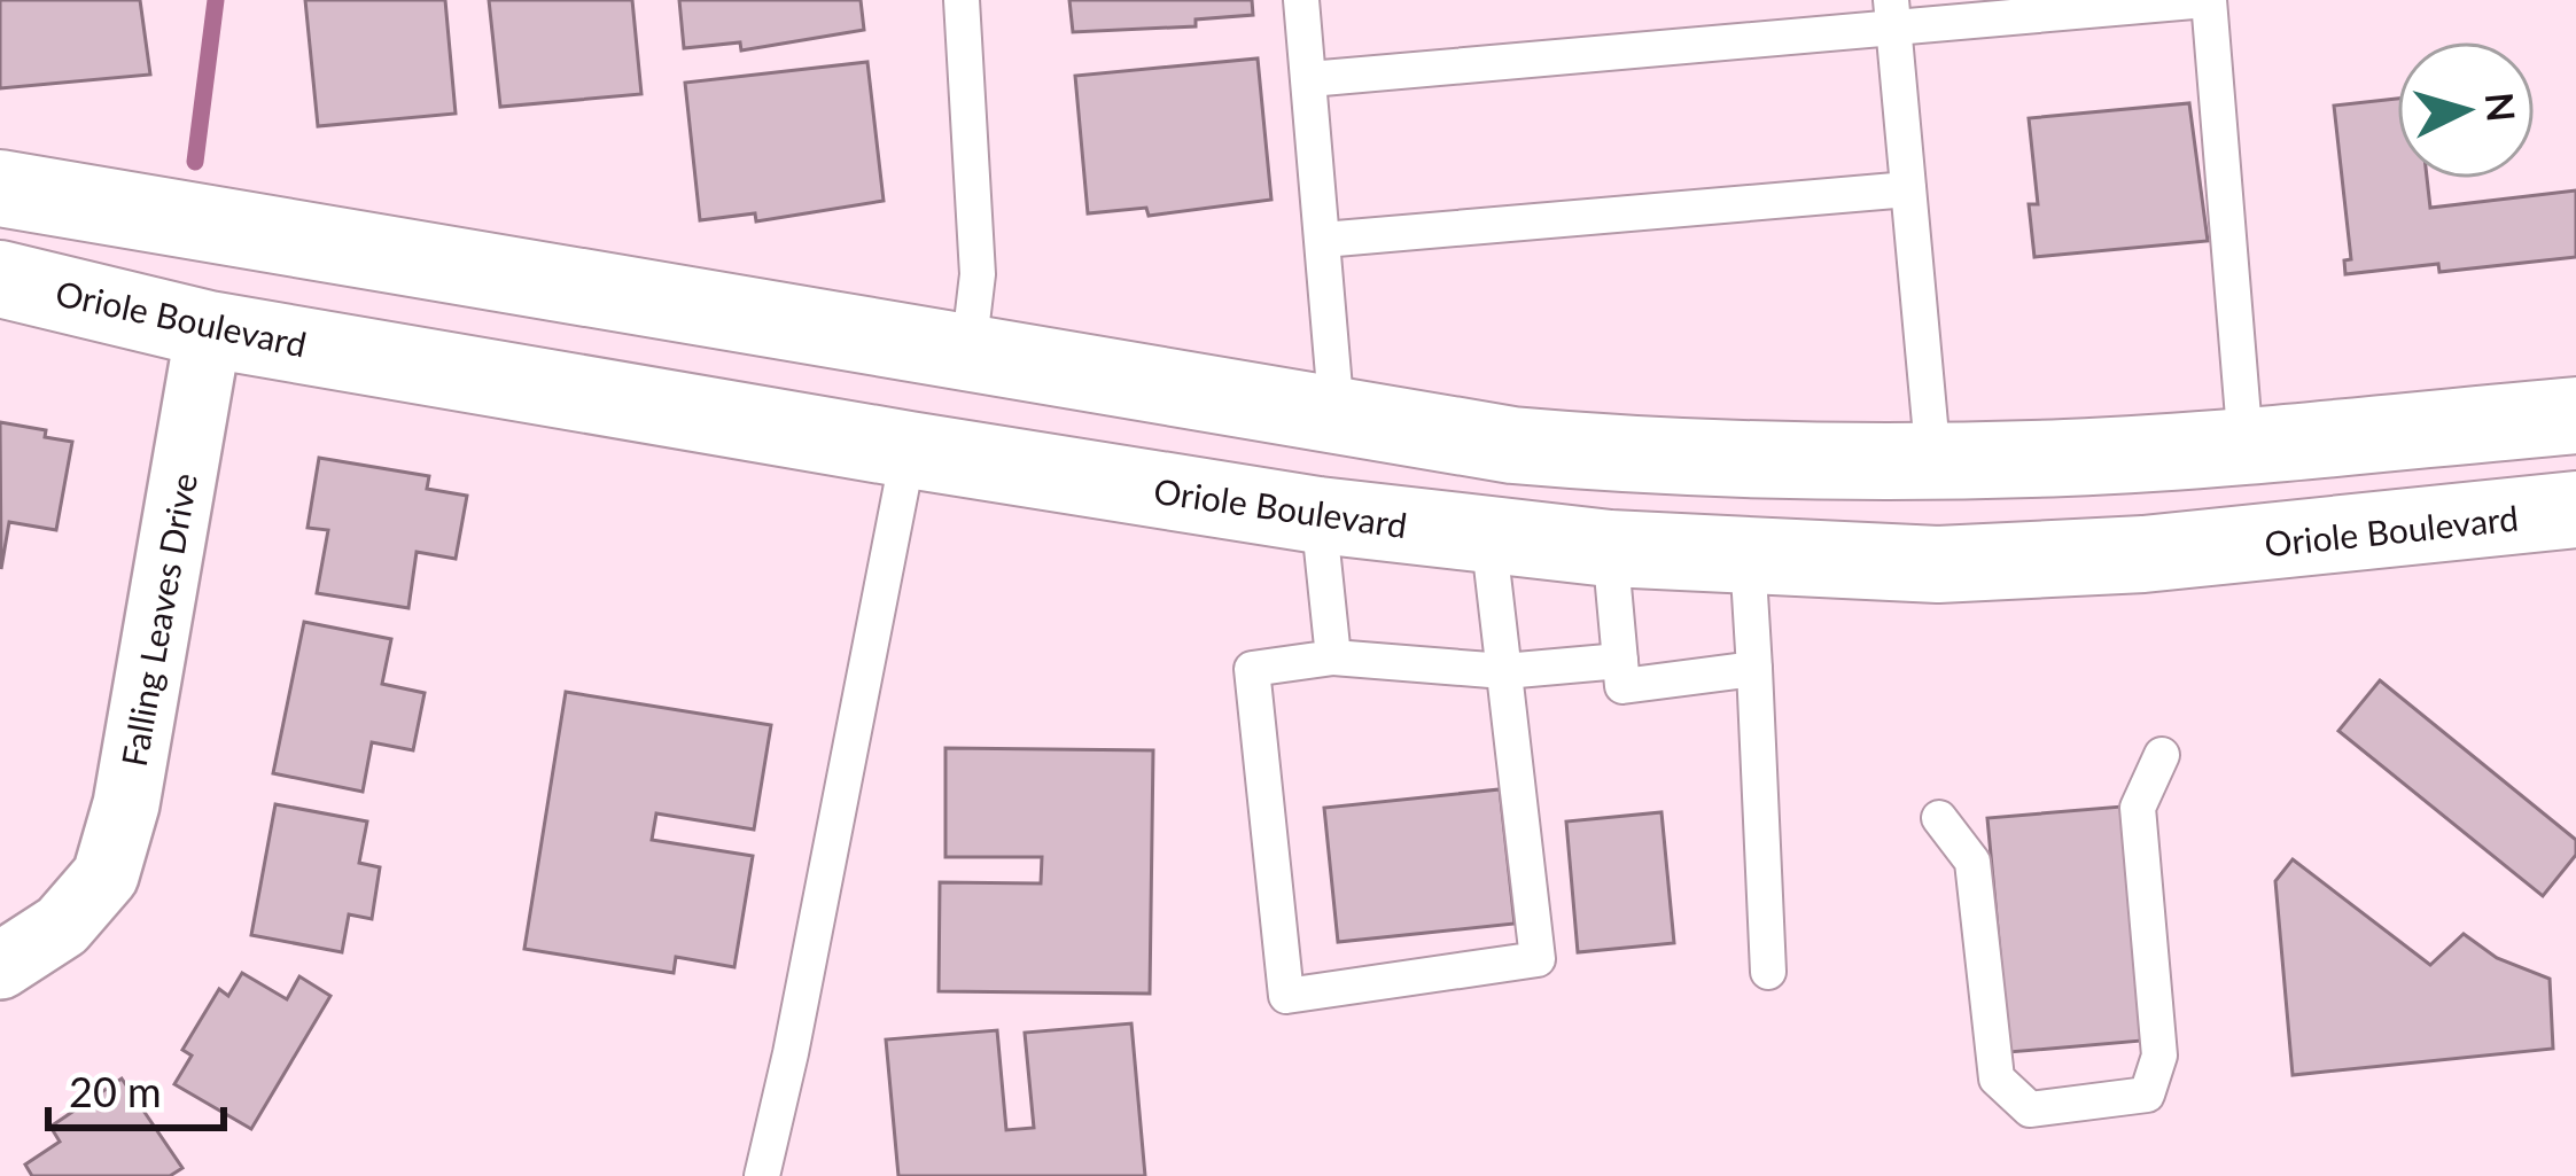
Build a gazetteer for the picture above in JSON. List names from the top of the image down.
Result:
{
  "streets": {
    "street": ["Oriole Boulevard", "Falling Leaves Drive"]
  },
  "crossings": [
    ["Oriole Boulevard", "Falling Leaves Drive"]
  ],
  "scale_bar": "20 m",
  "north": "right"
}
